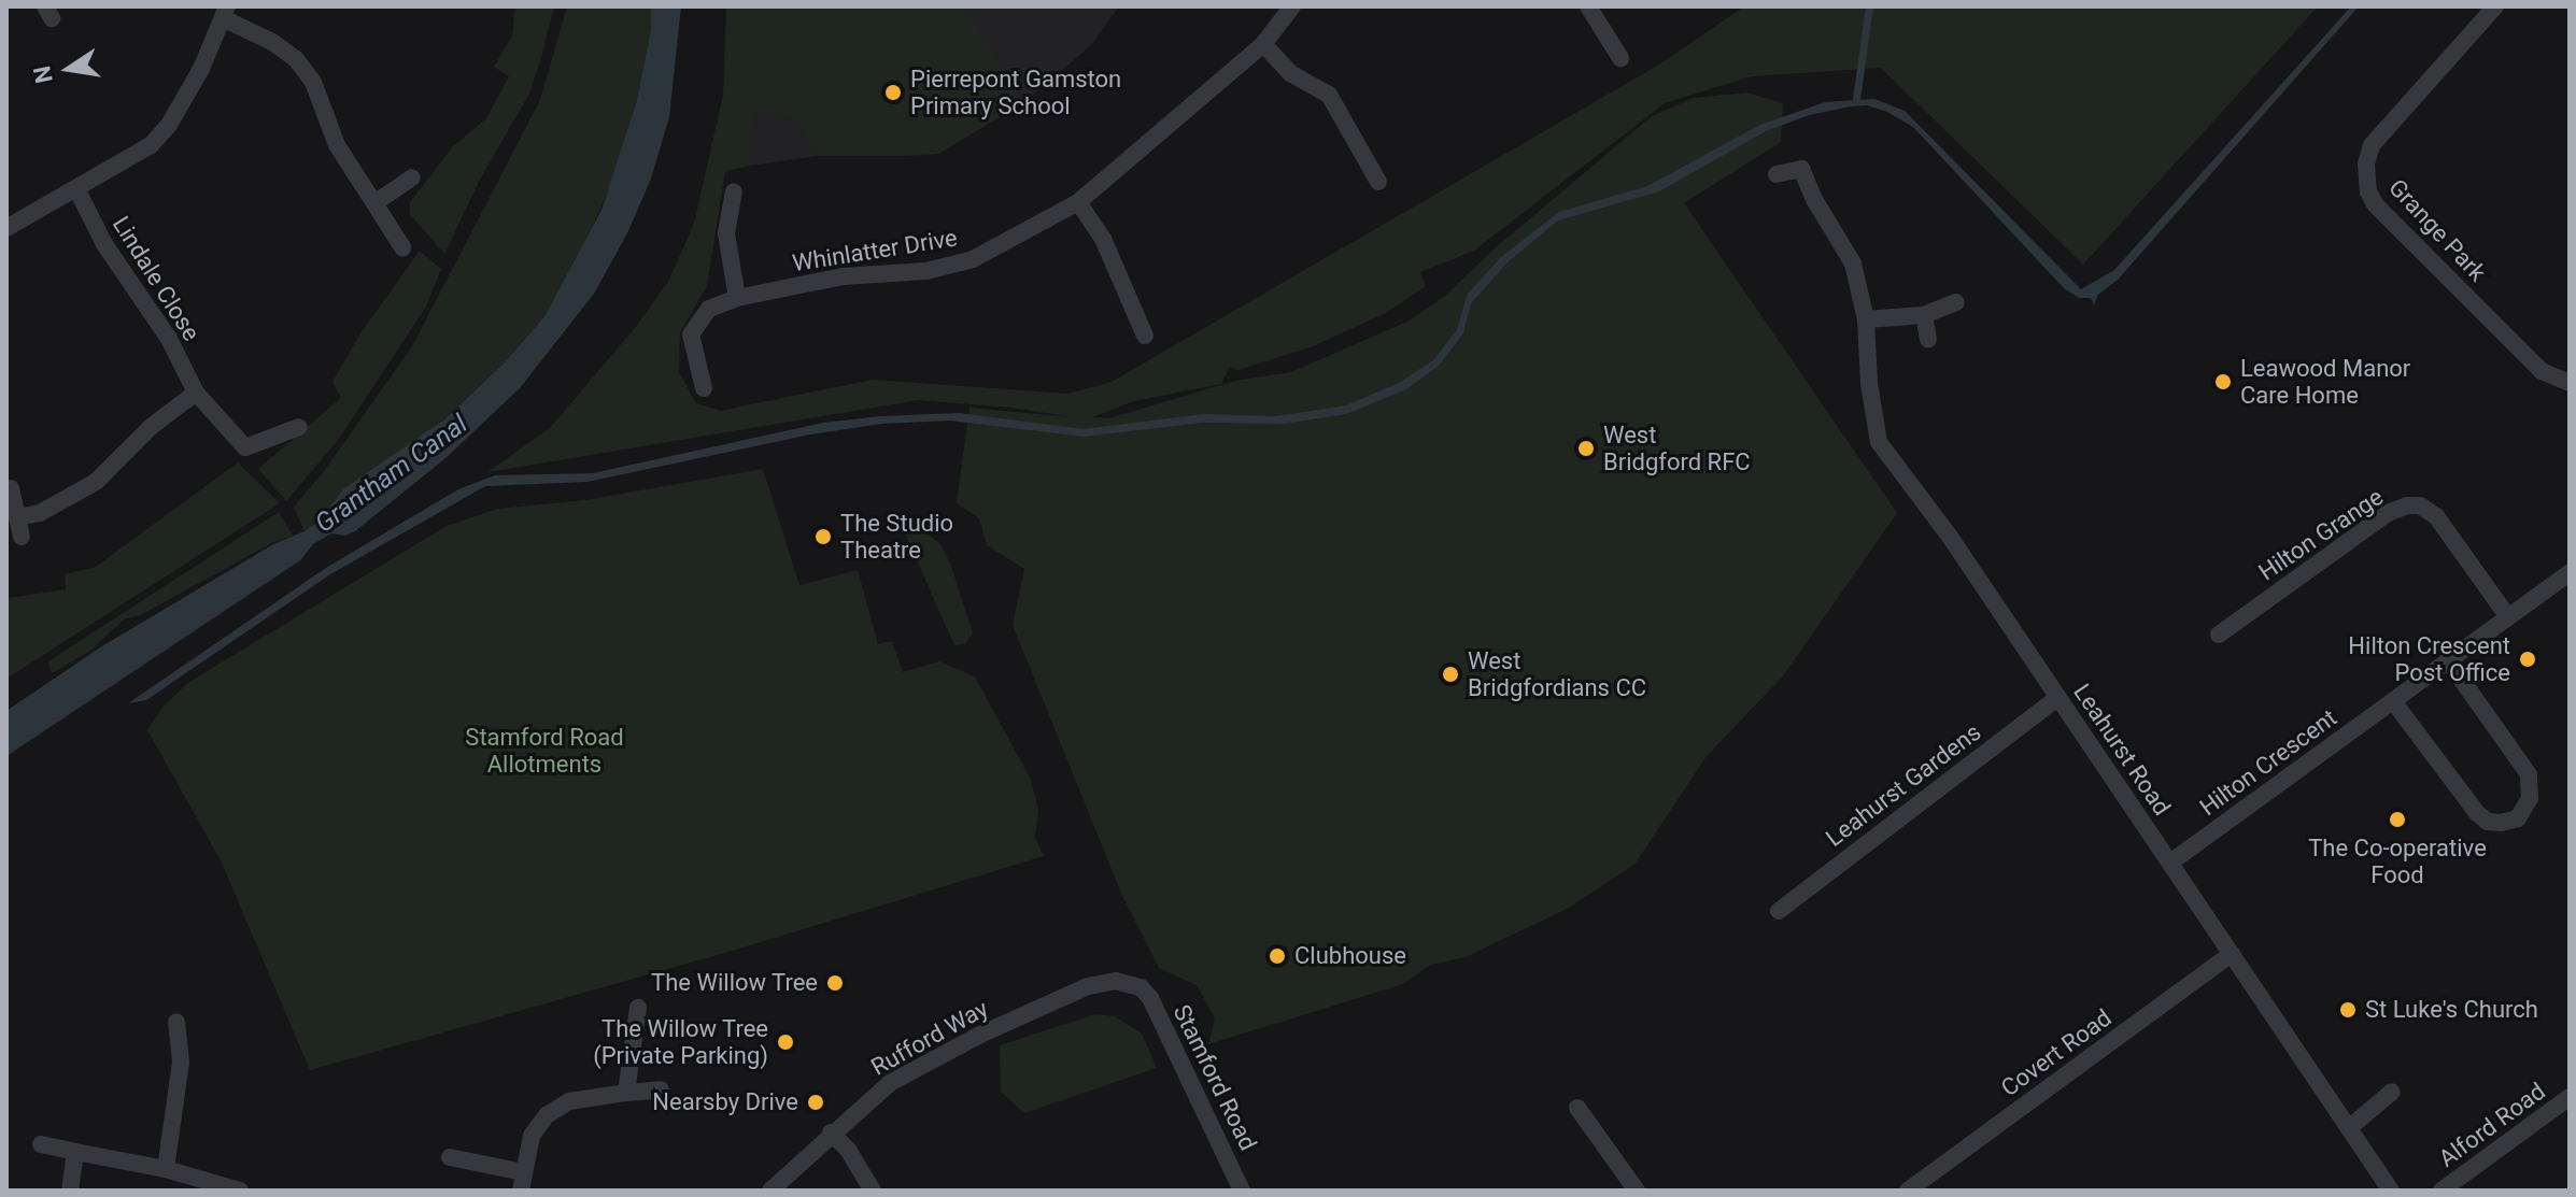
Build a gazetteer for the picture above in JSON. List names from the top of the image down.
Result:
{
  "streets": {
    "street": [
      "Grange Park",
      "Whinlatter Drive",
      "Lindale Close",
      "Hilton Grange",
      "Leahurst Road",
      "Hilton Crescent",
      "Leahurst Gardens",
      "Rufford Way",
      "Covert Road",
      "Stamford Road",
      "Alford Road"
    ]
  },
  "crossings": [
    ["Hilton Grange", "Hilton Crescent"],
    ["Leahurst Road", "Hilton Crescent"],
    ["Leahurst Road", "Leahurst Gardens"],
    ["Leahurst Road", "Covert Road"],
    ["Rufford Way", "Stamford Road"]
  ],
  "water": ["Grantham Canal"],
  "parks": ["Stamford Road Allotments"],
  "places": [
    "Pierrepont Gamston Primary School",
    "Leawood Manor Care Home",
    "West Bridgford RFC",
    "The Studio Theatre",
    "Hilton Crescent Post Office",
    "West Bridgfordians CC",
    "The Co-operative Food",
    "Clubhouse",
    "The Willow Tree",
    "St Luke's Church",
    "The Willow Tree (Private Parking)",
    "Nearsby Drive"
  ],
  "north": "left"
}
